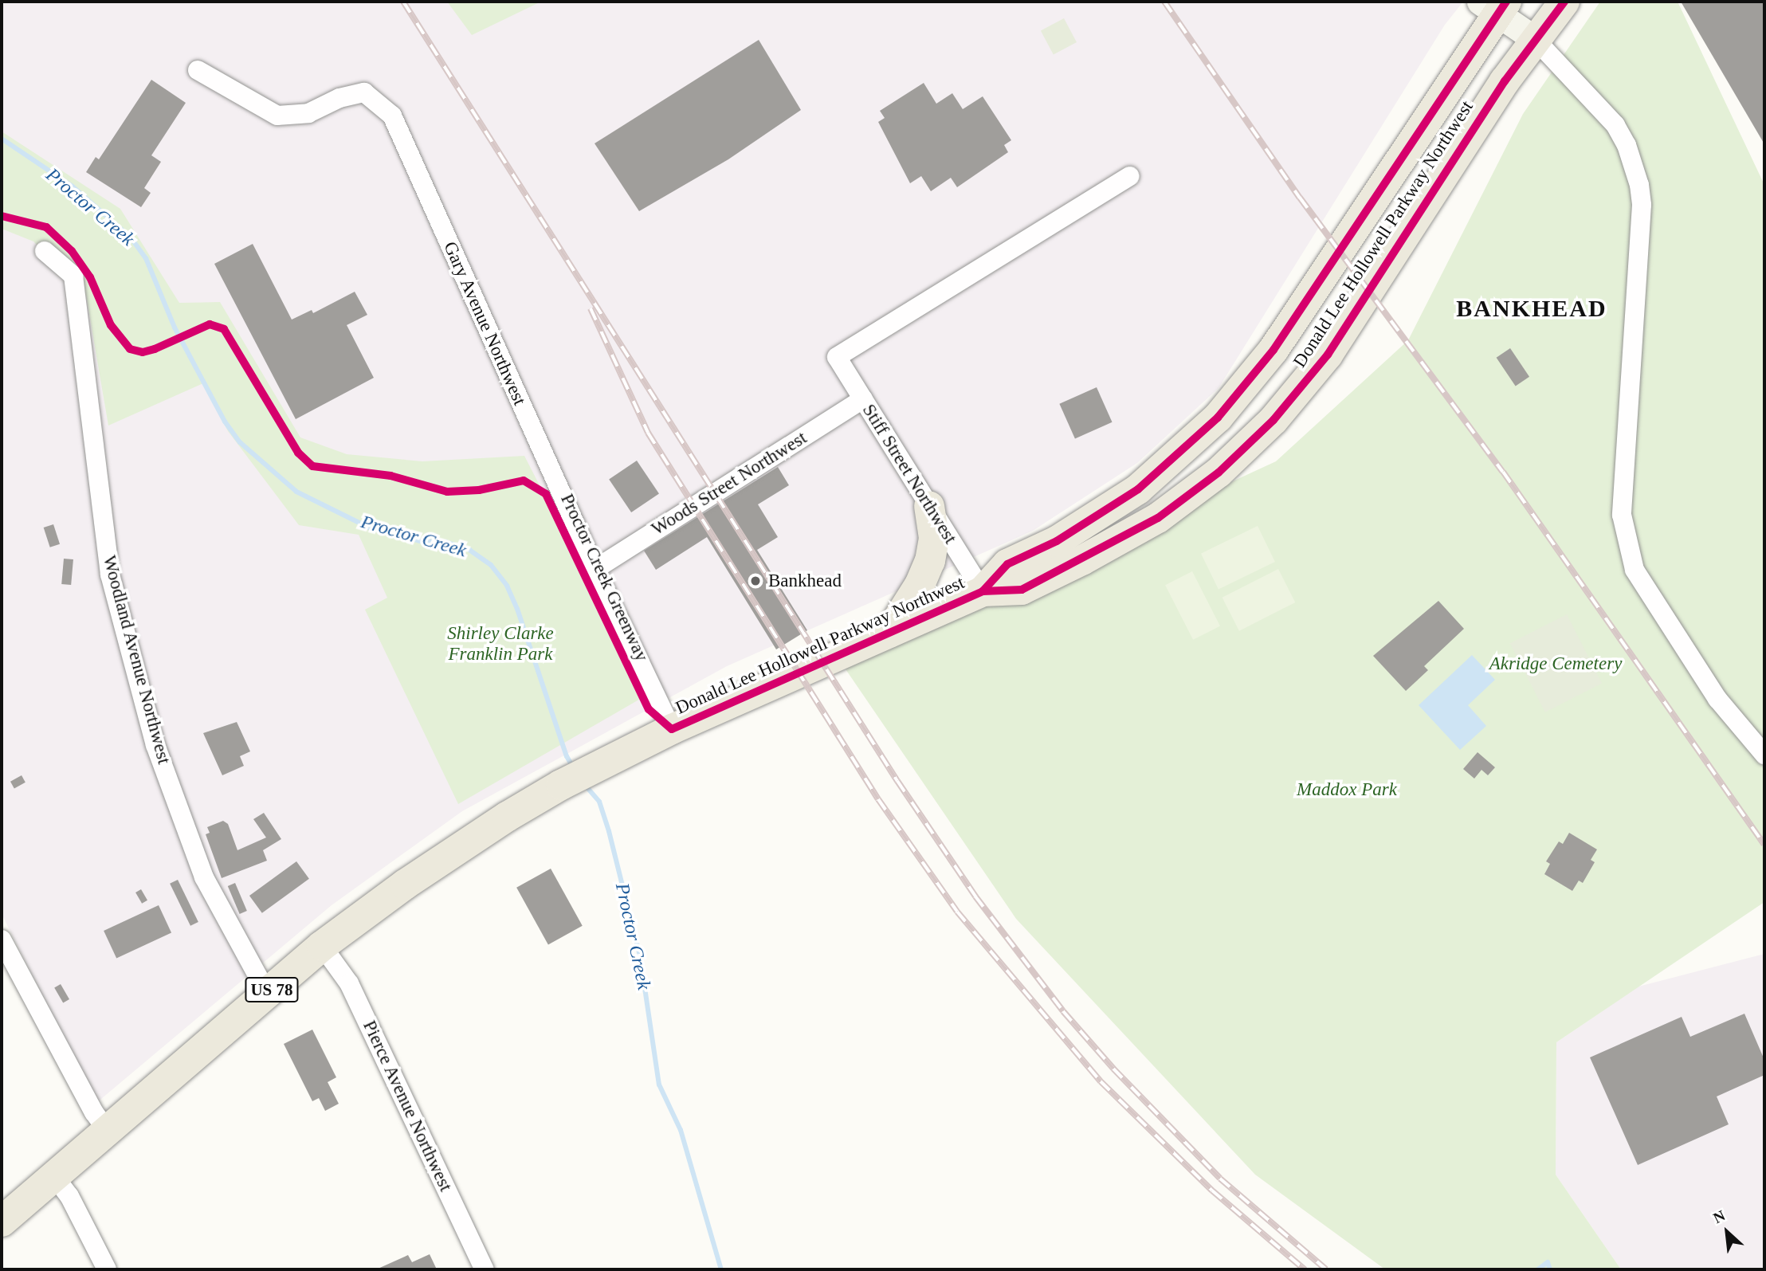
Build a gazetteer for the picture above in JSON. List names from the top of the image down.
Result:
{
  "streets": {
    "main road": ["Donald Lee Hollowell Parkway Northwest", "US 78"],
    "street": [
      "Gary Avenue Northwest",
      "Stiff Street Northwest",
      "Woods Street Northwest",
      "Woodland Avenue Northwest",
      "Pierce Avenue Northwest"
    ],
    "cycle path": ["Proctor Creek Greenway"]
  },
  "crossings": [
    ["Donald Lee Hollowell Parkway Northwest", "Gary Avenue Northwest"],
    ["Donald Lee Hollowell Parkway Northwest", "Stiff Street Northwest"],
    ["Donald Lee Hollowell Parkway Northwest", "Woodland Avenue Northwest"],
    ["Donald Lee Hollowell Parkway Northwest", "Pierce Avenue Northwest"],
    ["Gary Avenue Northwest", "Woods Street Northwest"],
    ["Stiff Street Northwest", "Woods Street Northwest"]
  ],
  "districts": ["BANKHEAD"],
  "water": ["Proctor Creek"],
  "parks": ["Shirley Clarke Franklin Park", "Akridge Cemetery", "Maddox Park"],
  "places": ["Bankhead"],
  "north": "top left"
}
